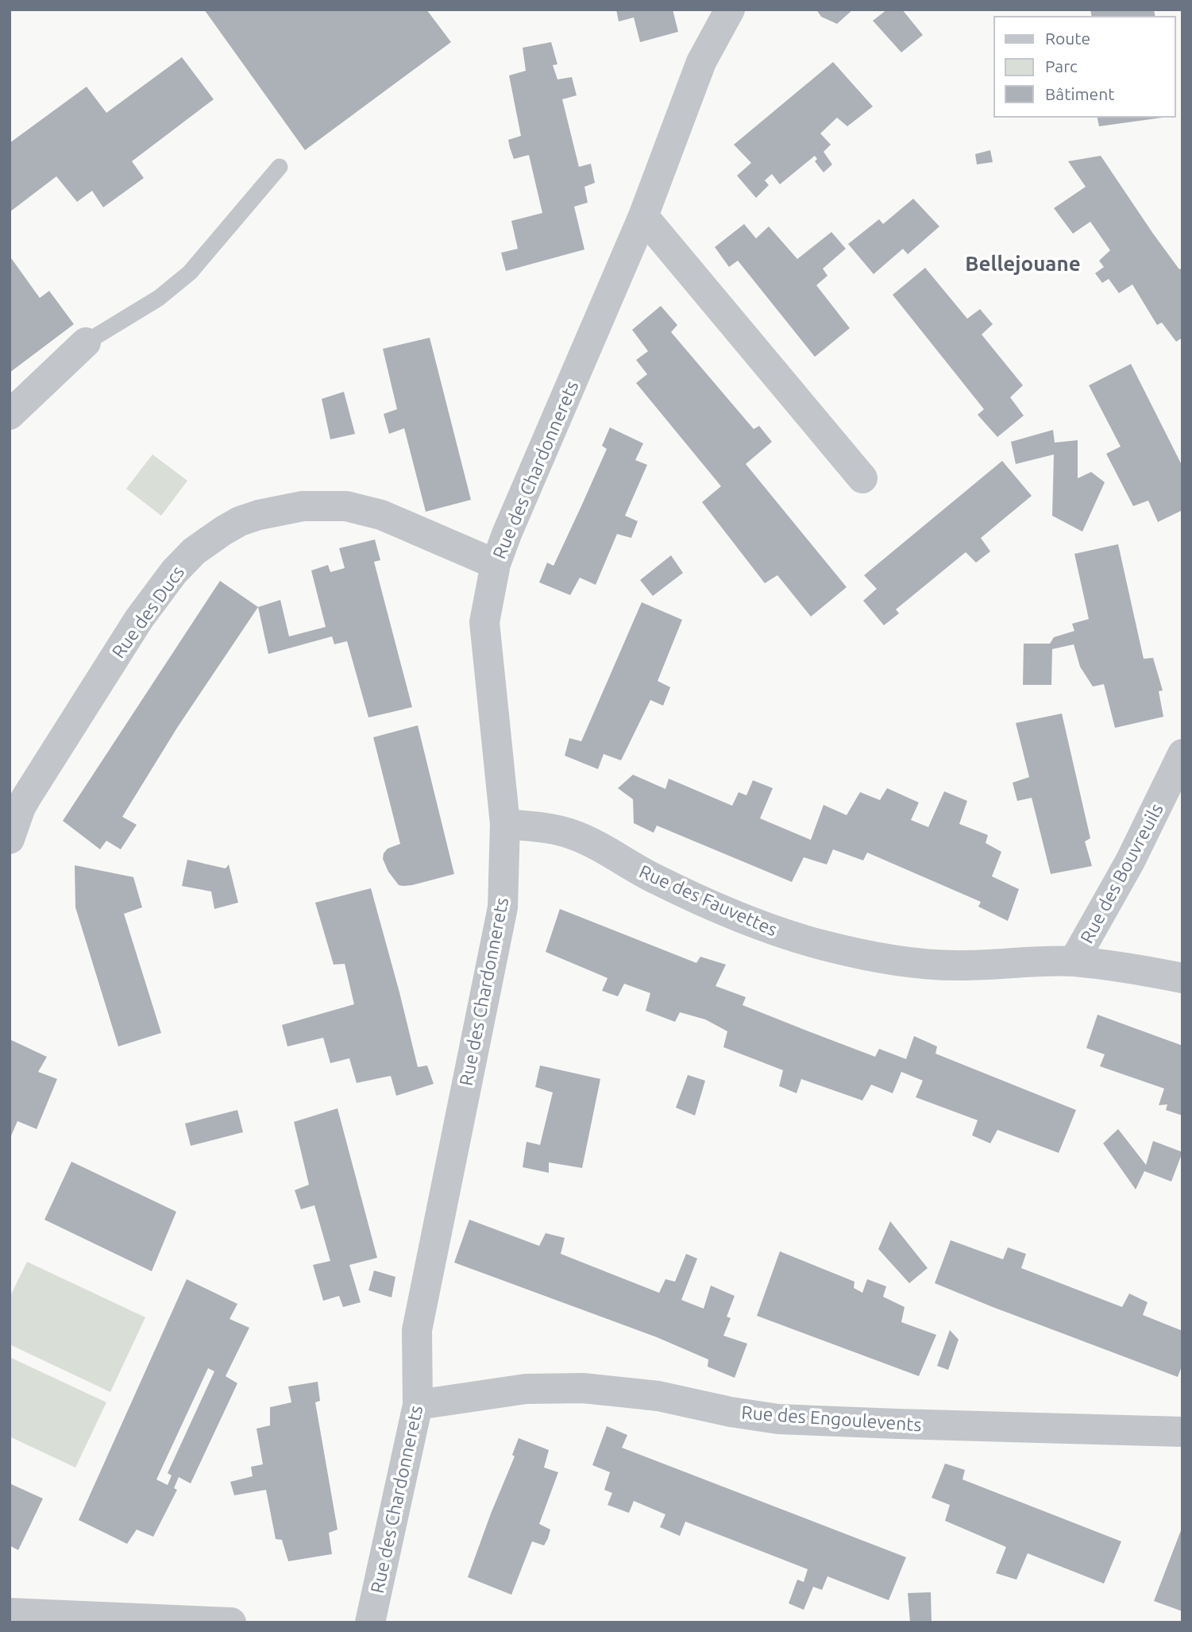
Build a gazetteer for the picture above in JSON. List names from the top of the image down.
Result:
{
  "streets": {
    "street": [
      "Rue des Chardonnerets",
      "Rue des Ducs",
      "Rue des Bouvreuils",
      "Rue des Fauvettes",
      "Rue des Engoulevents"
    ]
  },
  "crossings": [
    ["Rue des Chardonnerets", "Rue des Ducs"],
    ["Rue des Chardonnerets", "Rue des Fauvettes"],
    ["Rue des Chardonnerets", "Rue des Engoulevents"],
    ["Rue des Bouvreuils", "Rue des Fauvettes"]
  ],
  "districts": ["Bellejouane"],
  "legend": ["Route", "Parc", "Bâtiment"]
}
